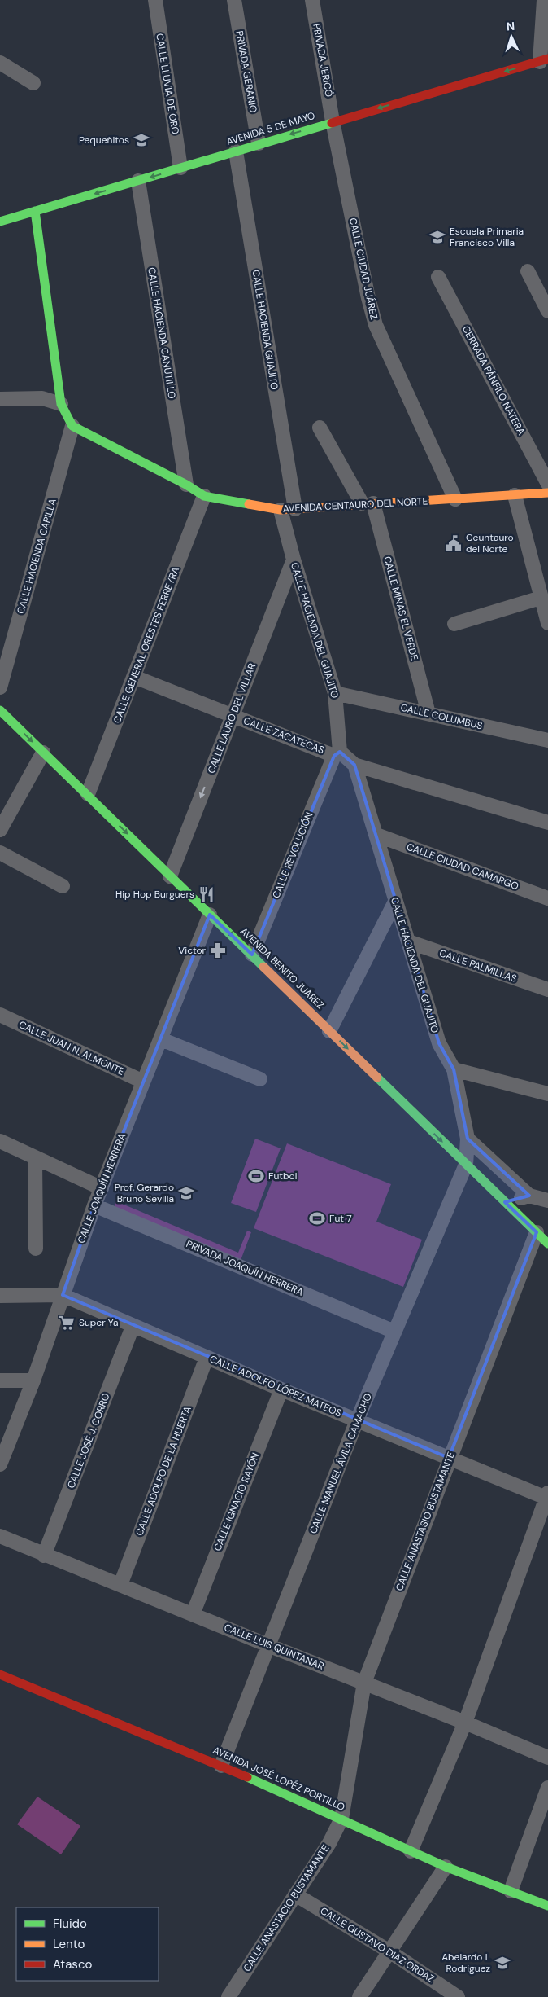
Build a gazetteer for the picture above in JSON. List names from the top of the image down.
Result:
{
  "streets": {
    "street": [
      "PRIVADA JERICÓ",
      "PRIVADA GERANIO",
      "CALLE LLUVIA DE ORO",
      "AVENIDA 5 DE MAYO",
      "CALLE CIUDAD JUÁREZ",
      "CALLE HACIENDA GUAJITO",
      "CALLE HACIENDA CANUTILLO",
      "CERRADA PÁNFILO NATERA",
      "AVENIDA CENTAURO DEL NORTE",
      "CALLE HACIENDA CAPILLA",
      "CALLE MINAS EL VERDE",
      "CALLE HACIENDA DEL GUAJITO",
      "CALLE GENERAL ORESTES FERREYRA",
      "CALLE COLUMBUS",
      "CALLE LAURO DEL VILLAR",
      "CALLE ZACATECAS",
      "CALLE REVOLUCIÓN",
      "CALLE CIUDAD CAMARGO",
      "CALLE PALMILLAS",
      "AVENIDA BENITO JUÁREZ",
      "CALLE JUAN N. ALMONTE",
      "CALLE JOAQUÍN HERRERA",
      "PRIVADA JOAQUÍN HERRERA",
      "CALLE ADOLFO LÓPEZ MATEOS",
      "CALLE JOSÉ J. CORRO",
      "CALLE MANUEL ÁVILA CAMACHO",
      "CALLE ADOLFO DE LA HUERTA",
      "CALLE IGNACIO RAYÓN",
      "CALLE ANASTASIO BUSTAMANTE",
      "CALLE LUIS QUINTANAR",
      "AVENIDA JOSÉ LOPÉZ PORTILLO",
      "CALLE ANASTACIO BUSTAMANTE",
      "CALLE GUSTAVO DÍAZ ORDAZ"
    ]
  },
  "crossings": [
    ["PRIVADA JERICÓ", "AVENIDA 5 DE MAYO"],
    ["PRIVADA JERICÓ", "CALLE CIUDAD JUÁREZ"],
    ["PRIVADA GERANIO", "AVENIDA 5 DE MAYO"],
    ["CALLE LLUVIA DE ORO", "AVENIDA 5 DE MAYO"],
    ["AVENIDA 5 DE MAYO", "CALLE CIUDAD JUÁREZ"],
    ["AVENIDA 5 DE MAYO", "CALLE HACIENDA GUAJITO"],
    ["AVENIDA 5 DE MAYO", "CALLE HACIENDA CANUTILLO"],
    ["CALLE CIUDAD JUÁREZ", "AVENIDA CENTAURO DEL NORTE"],
    ["CALLE HACIENDA GUAJITO", "AVENIDA CENTAURO DEL NORTE"],
    ["CALLE HACIENDA CANUTILLO", "AVENIDA CENTAURO DEL NORTE"],
    ["AVENIDA CENTAURO DEL NORTE", "CALLE HACIENDA CAPILLA"],
    ["AVENIDA CENTAURO DEL NORTE", "CALLE MINAS EL VERDE"],
    ["AVENIDA CENTAURO DEL NORTE", "CALLE HACIENDA DEL GUAJITO"],
    ["AVENIDA CENTAURO DEL NORTE", "CALLE GENERAL ORESTES FERREYRA"],
    ["CALLE MINAS EL VERDE", "CALLE COLUMBUS"],
    ["CALLE HACIENDA DEL GUAJITO", "CALLE COLUMBUS"],
    ["CALLE HACIENDA DEL GUAJITO", "CALLE LAURO DEL VILLAR"],
    ["CALLE HACIENDA DEL GUAJITO", "CALLE ZACATECAS"],
    ["CALLE HACIENDA DEL GUAJITO", "CALLE REVOLUCIÓN"],
    ["CALLE HACIENDA DEL GUAJITO", "CALLE CIUDAD CAMARGO"],
    ["CALLE HACIENDA DEL GUAJITO", "CALLE PALMILLAS"],
    ["CALLE HACIENDA DEL GUAJITO", "AVENIDA BENITO JUÁREZ"],
    ["CALLE HACIENDA DEL GUAJITO", "CALLE MANUEL ÁVILA CAMACHO"],
    ["CALLE GENERAL ORESTES FERREYRA", "CALLE ZACATECAS"],
    ["CALLE GENERAL ORESTES FERREYRA", "AVENIDA BENITO JUÁREZ"],
    ["CALLE LAURO DEL VILLAR", "CALLE ZACATECAS"],
    ["CALLE LAURO DEL VILLAR", "AVENIDA BENITO JUÁREZ"],
    ["CALLE ZACATECAS", "CALLE REVOLUCIÓN"],
    ["CALLE REVOLUCIÓN", "AVENIDA BENITO JUÁREZ"],
    ["AVENIDA BENITO JUÁREZ", "CALLE JOAQUÍN HERRERA"],
    ["AVENIDA BENITO JUÁREZ", "CALLE MANUEL ÁVILA CAMACHO"],
    ["AVENIDA BENITO JUÁREZ", "CALLE ANASTASIO BUSTAMANTE"],
    ["CALLE JUAN N. ALMONTE", "CALLE JOAQUÍN HERRERA"],
    ["CALLE JOAQUÍN HERRERA", "PRIVADA JOAQUÍN HERRERA"],
    ["CALLE JOAQUÍN HERRERA", "CALLE ADOLFO LÓPEZ MATEOS"],
    ["PRIVADA JOAQUÍN HERRERA", "CALLE MANUEL ÁVILA CAMACHO"],
    ["CALLE ADOLFO LÓPEZ MATEOS", "CALLE JOSÉ J. CORRO"],
    ["CALLE ADOLFO LÓPEZ MATEOS", "CALLE MANUEL ÁVILA CAMACHO"],
    ["CALLE ADOLFO LÓPEZ MATEOS", "CALLE ADOLFO DE LA HUERTA"],
    ["CALLE ADOLFO LÓPEZ MATEOS", "CALLE IGNACIO RAYÓN"],
    ["CALLE ADOLFO LÓPEZ MATEOS", "CALLE ANASTASIO BUSTAMANTE"],
    ["CALLE JOSÉ J. CORRO", "CALLE LUIS QUINTANAR"],
    ["CALLE MANUEL ÁVILA CAMACHO", "CALLE LUIS QUINTANAR"],
    ["CALLE MANUEL ÁVILA CAMACHO", "AVENIDA JOSÉ LOPÉZ PORTILLO"],
    ["CALLE ADOLFO DE LA HUERTA", "CALLE LUIS QUINTANAR"],
    ["CALLE IGNACIO RAYÓN", "CALLE LUIS QUINTANAR"],
    ["CALLE ANASTASIO BUSTAMANTE", "CALLE LUIS QUINTANAR"],
    ["CALLE ANASTASIO BUSTAMANTE", "AVENIDA JOSÉ LOPÉZ PORTILLO"],
    ["CALLE ANASTASIO BUSTAMANTE", "CALLE ANASTACIO BUSTAMANTE"],
    ["AVENIDA JOSÉ LOPÉZ PORTILLO", "CALLE ANASTACIO BUSTAMANTE"],
    ["CALLE ANASTACIO BUSTAMANTE", "CALLE GUSTAVO DÍAZ ORDAZ"]
  ],
  "one_way": ["AVENIDA 5 DE MAYO", "CALLE LAURO DEL VILLAR", "AVENIDA BENITO JUÁREZ"],
  "places": {
    "school or university": [
      "Pequeñitos",
      "Escuela Primaria Francisco Villa",
      "Prof. Gerardo Bruno Sevilla",
      "Abelardo L Rodriguez"
    ],
    "public building": ["Ceuntauro del Norte"],
    "restaurant": ["Hip Hop Burguers"],
    "pharmacy": ["Victor"],
    "sports": ["Futbol", "Fut 7"],
    "supermarket": ["Super Ya"]
  },
  "legend": ["Fluido", "Lento", "Atasco"],
  "north": "top"
}
